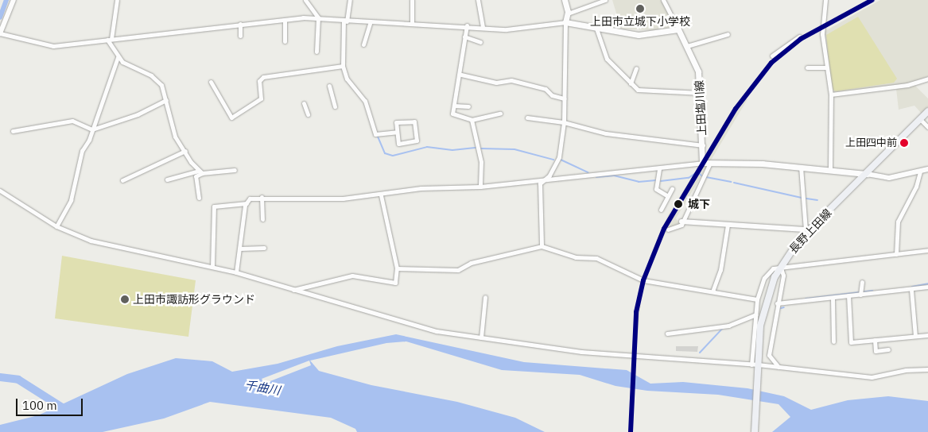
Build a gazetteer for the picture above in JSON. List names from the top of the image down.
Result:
{
  "streets": {
    "main road": ["上田塩川線", "長野上田線"]
  },
  "water": ["千曲川"],
  "places": [
    "上田市立城下小学校",
    "上田四中前",
    "城下",
    "上田市諏訪形グラウンド"
  ],
  "scale_bar": "100 m"
}
